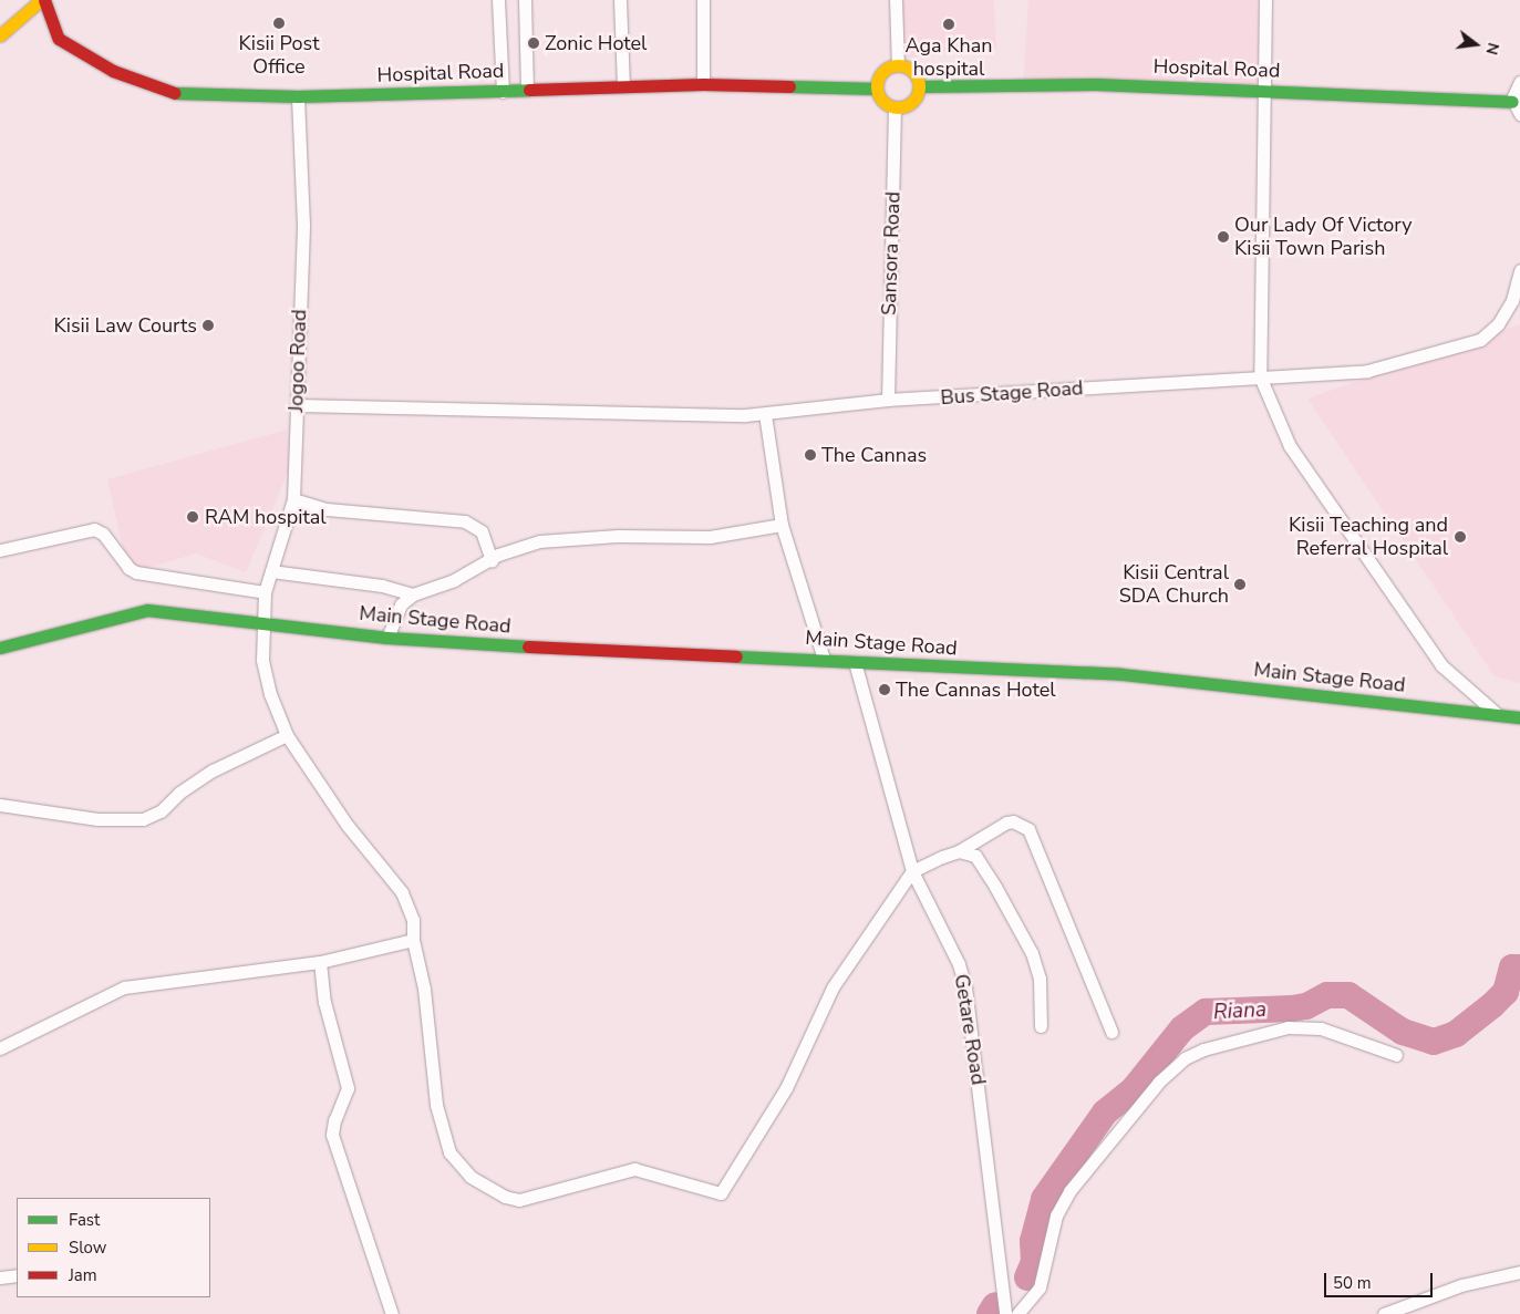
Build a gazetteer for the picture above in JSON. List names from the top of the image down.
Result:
{
  "streets": {
    "main road": ["Hospital Road", "Main Stage Road"],
    "street": [
      "Sansora Road",
      "Jogoo Road",
      "Bus Stage Road",
      "Getare Road"
    ]
  },
  "crossings": [
    ["Hospital Road", "Sansora Road"],
    ["Hospital Road", "Jogoo Road"],
    ["Sansora Road", "Bus Stage Road"],
    ["Jogoo Road", "Bus Stage Road"],
    ["Jogoo Road", "Main Stage Road"],
    ["Jogoo Road", "Getare Road"],
    ["Main Stage Road", "Getare Road"]
  ],
  "water": ["Riana"],
  "places": [
    "Kisii Post Office",
    "Aga Khan hospital",
    "Zonic Hotel",
    "Our Lady Of Victory Kisii Town Parish",
    "Kisii Law Courts",
    "The Cannas",
    "RAM hospital",
    "Kisii Teaching and Referral Hospital",
    "Kisii Central SDA Church",
    "The Cannas Hotel"
  ],
  "legend": ["Fast", "Slow", "Jam"],
  "scale_bar": "50 m",
  "north": "right"
}
